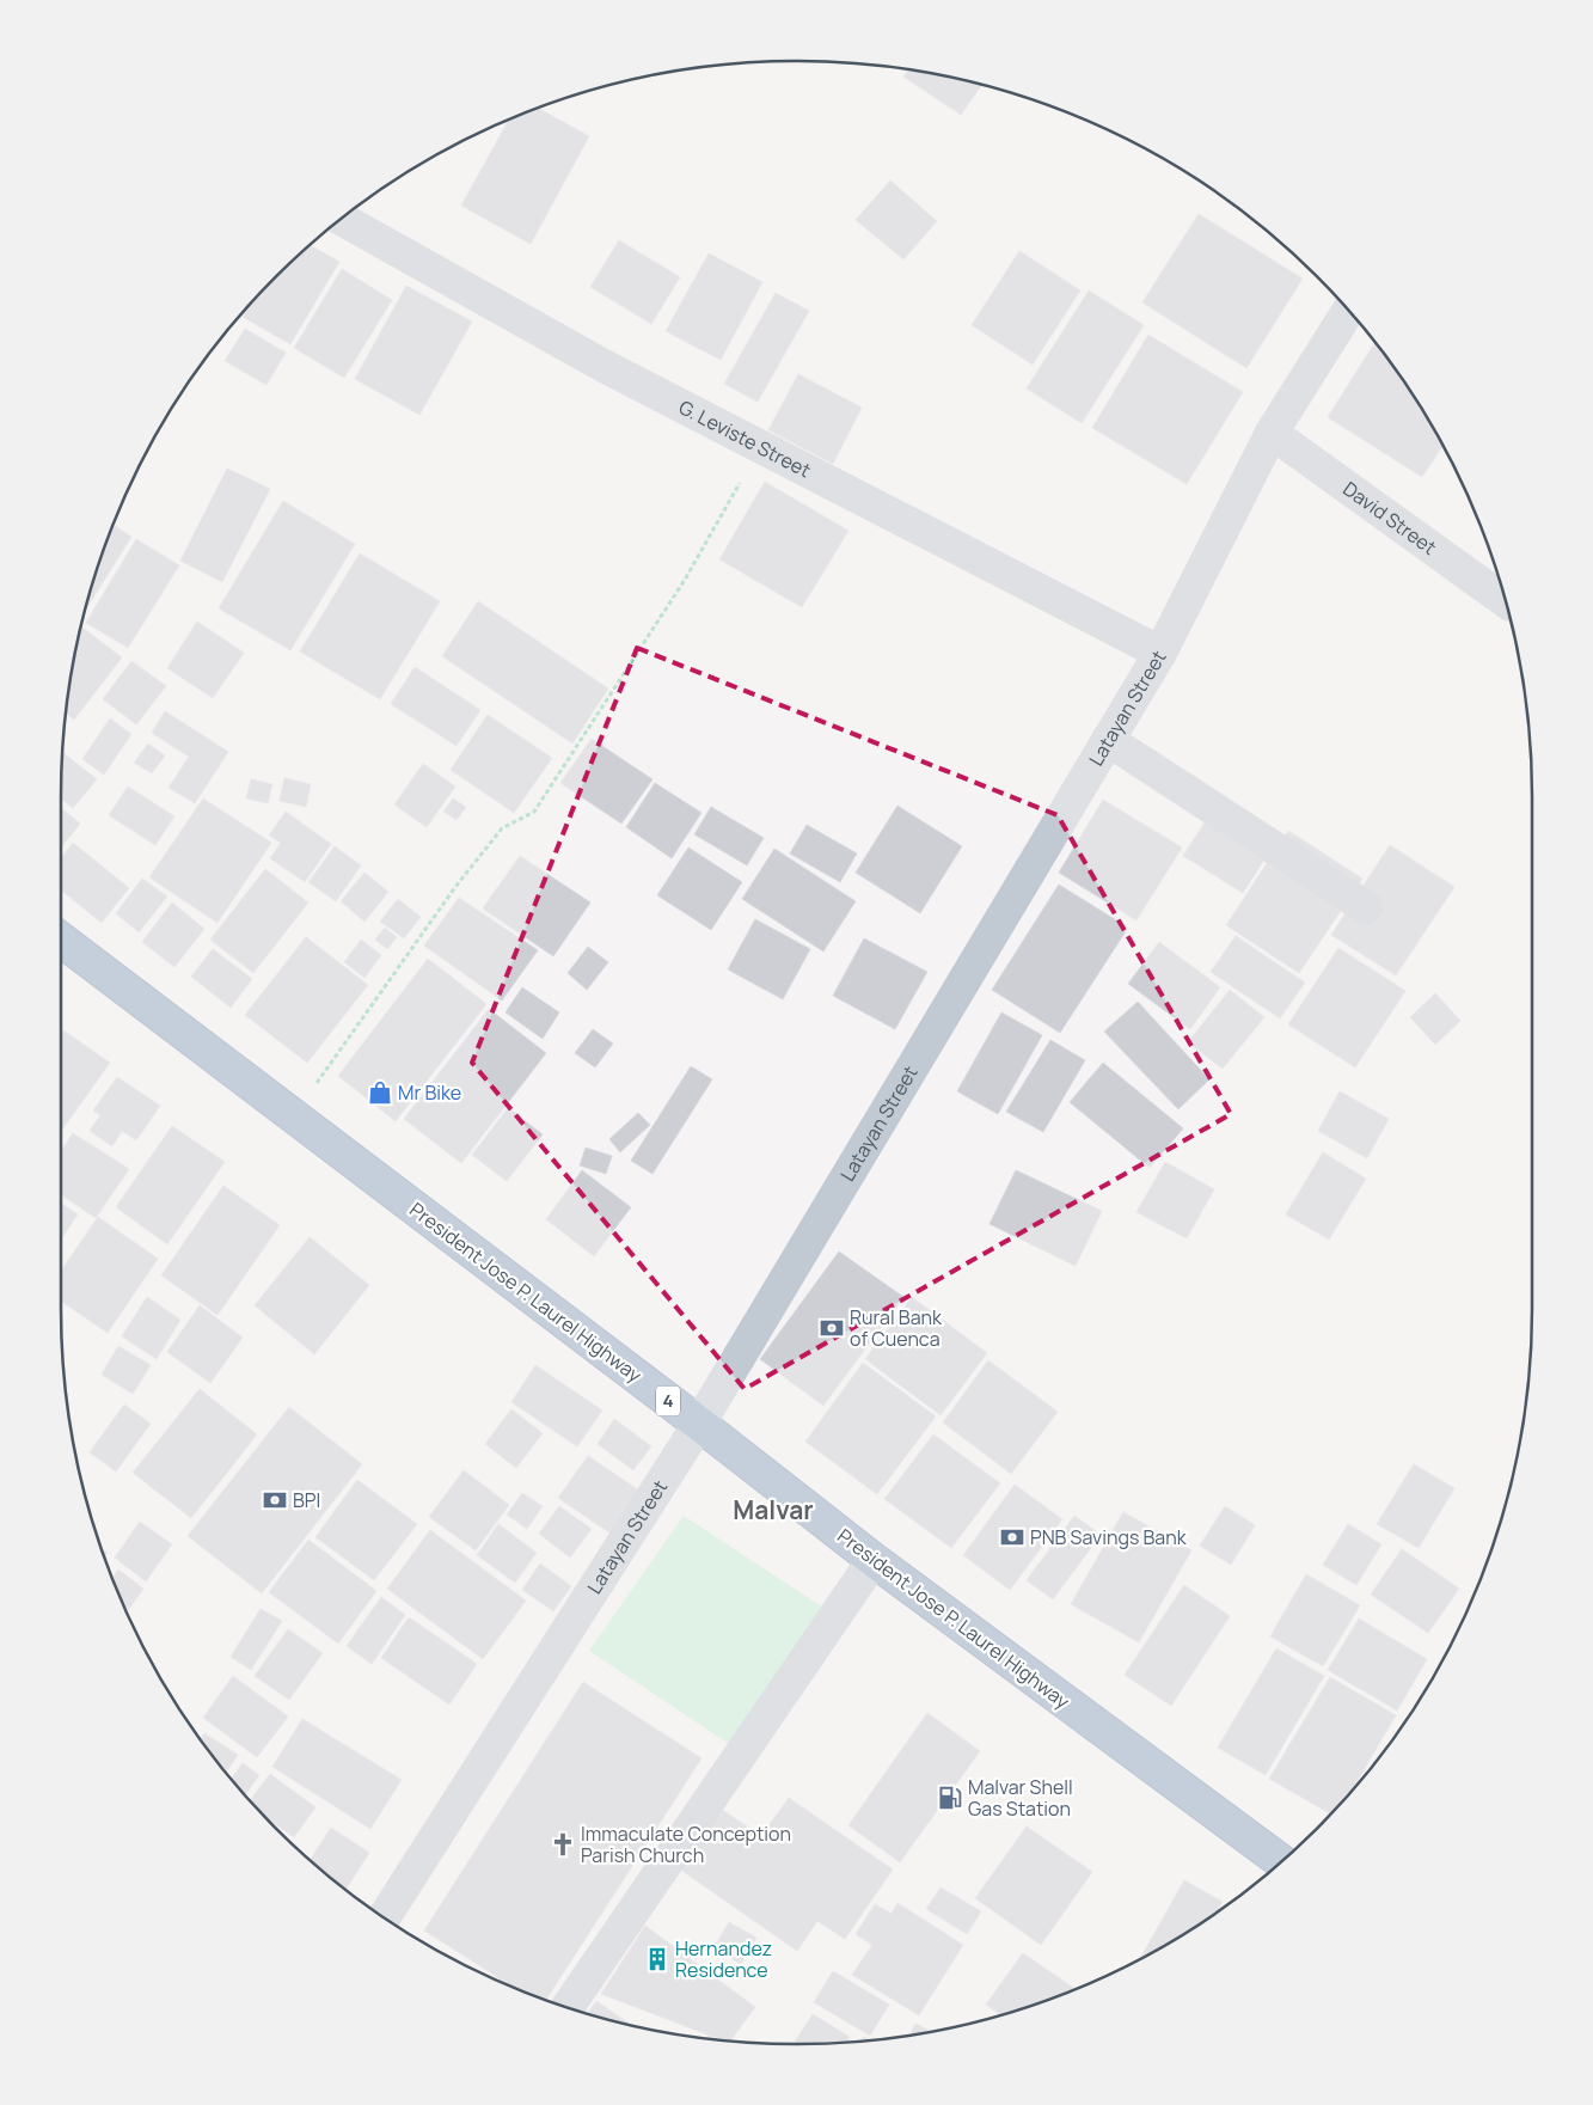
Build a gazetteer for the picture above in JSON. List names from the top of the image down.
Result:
{
  "streets": {
    "highway": ["President Jose P. Laurel Highway", "4"],
    "street": ["G. Leviste Street", "David Street", "Latayan Street"]
  },
  "crossings": [
    ["G. Leviste Street", "Latayan Street"],
    ["David Street", "Latayan Street"],
    ["Latayan Street", "President Jose P. Laurel Highway"]
  ],
  "districts": ["Malvar"],
  "places": {
    "shop": ["Mr Bike"],
    "bank": ["Rural Bank of Cuenca", "BPI", "PNB Savings Bank"],
    "fuel station": ["Malvar Shell Gas Station"],
    "church": ["Immaculate Conception Parish Church"],
    "building": ["Hernandez Residence"]
  }
}
